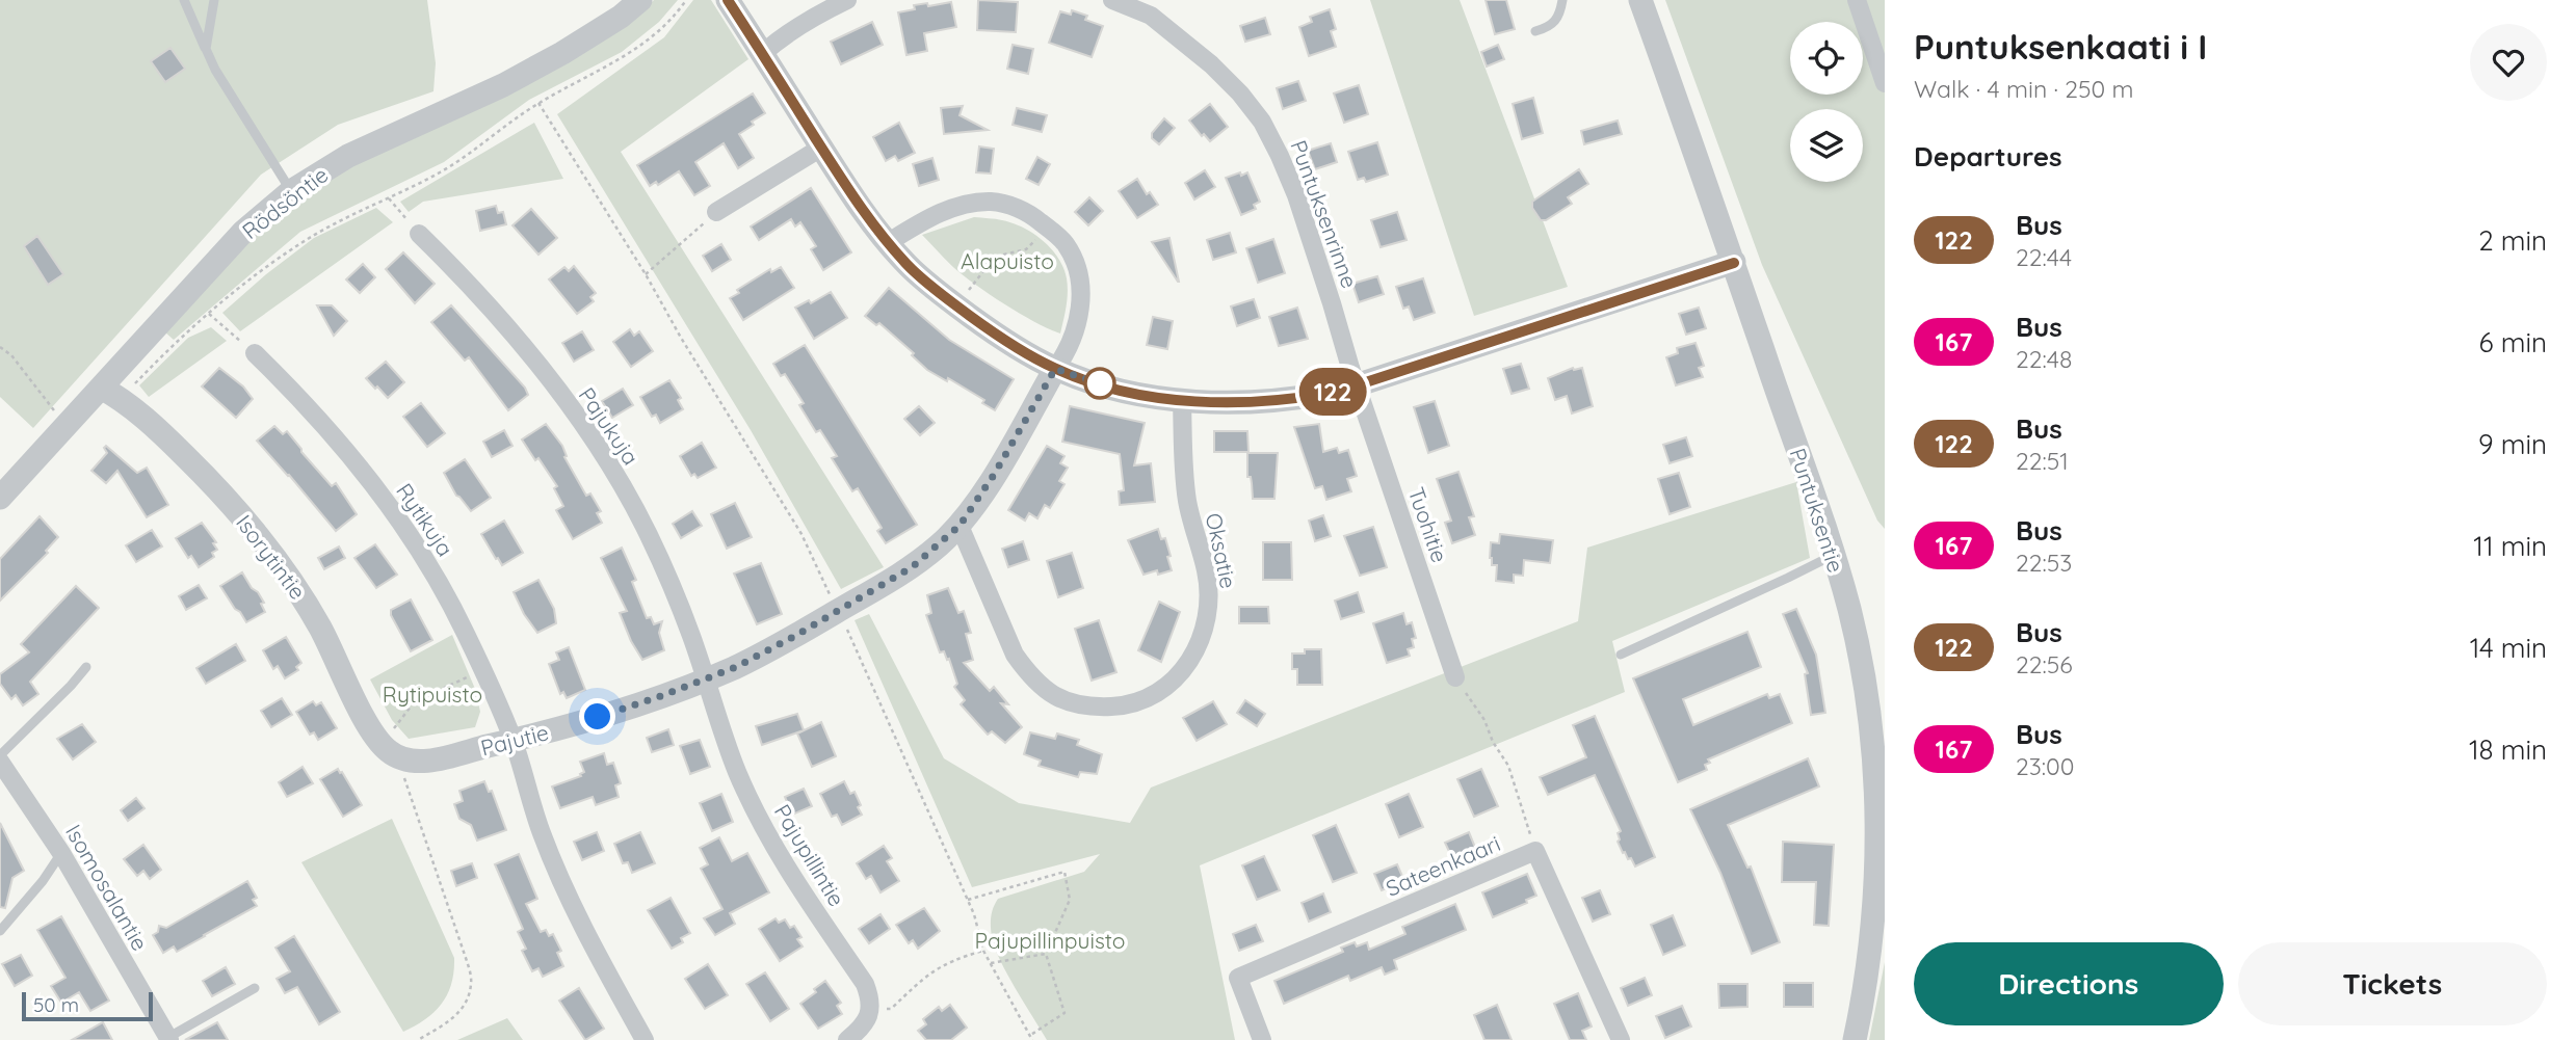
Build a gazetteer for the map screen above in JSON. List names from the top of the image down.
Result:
{
  "streets": {
    "street": [
      "Rödsöntie",
      "Puntuksenrinne",
      "Pajukuja",
      "Puntuksentie",
      "Rytikuja",
      "Tuohitie",
      "Oksatie",
      "Isorytintie",
      "Pajutie",
      "Pajupillintie",
      "Sateenkaari",
      "Isomosalantie"
    ]
  },
  "crossings": [
    ["Rödsöntie", "Isorytintie"],
    ["Puntuksenrinne", "Tuohitie"],
    ["Pajukuja", "Pajutie"],
    ["Pajukuja", "Pajupillintie"],
    ["Rytikuja", "Pajutie"],
    ["Oksatie", "Pajutie"],
    ["Isorytintie", "Pajutie"],
    ["Pajutie", "Pajupillintie"]
  ],
  "parks": ["Alapuisto", "Rytipuisto", "Pajupillinpuisto"],
  "lines": ["bus line 122"],
  "scale_bar": "50 m",
  "page": {
    "on_map": "122",
    "heading": [
      ["Puntuksenkaati i I", "Walk · 4 min · 250 m"],
      "Departures"
    ],
    "list": [
      {
        "mark": "122",
        "name": "Bus",
        "note": "22:44",
        "value": "2 min"
      },
      {
        "mark": "167",
        "name": "Bus",
        "note": "22:48",
        "value": "6 min"
      },
      {
        "mark": "122",
        "name": "Bus",
        "note": "22:51",
        "value": "9 min"
      },
      {
        "mark": "167",
        "name": "Bus",
        "note": "22:53",
        "value": "11 min"
      },
      {
        "mark": "122",
        "name": "Bus",
        "note": "22:56",
        "value": "14 min"
      },
      {
        "mark": "167",
        "name": "Bus",
        "note": "23:00",
        "value": "18 min"
      }
    ],
    "buttons": ["Directions", "Tickets"],
    "scale": "50 m"
  }
}
